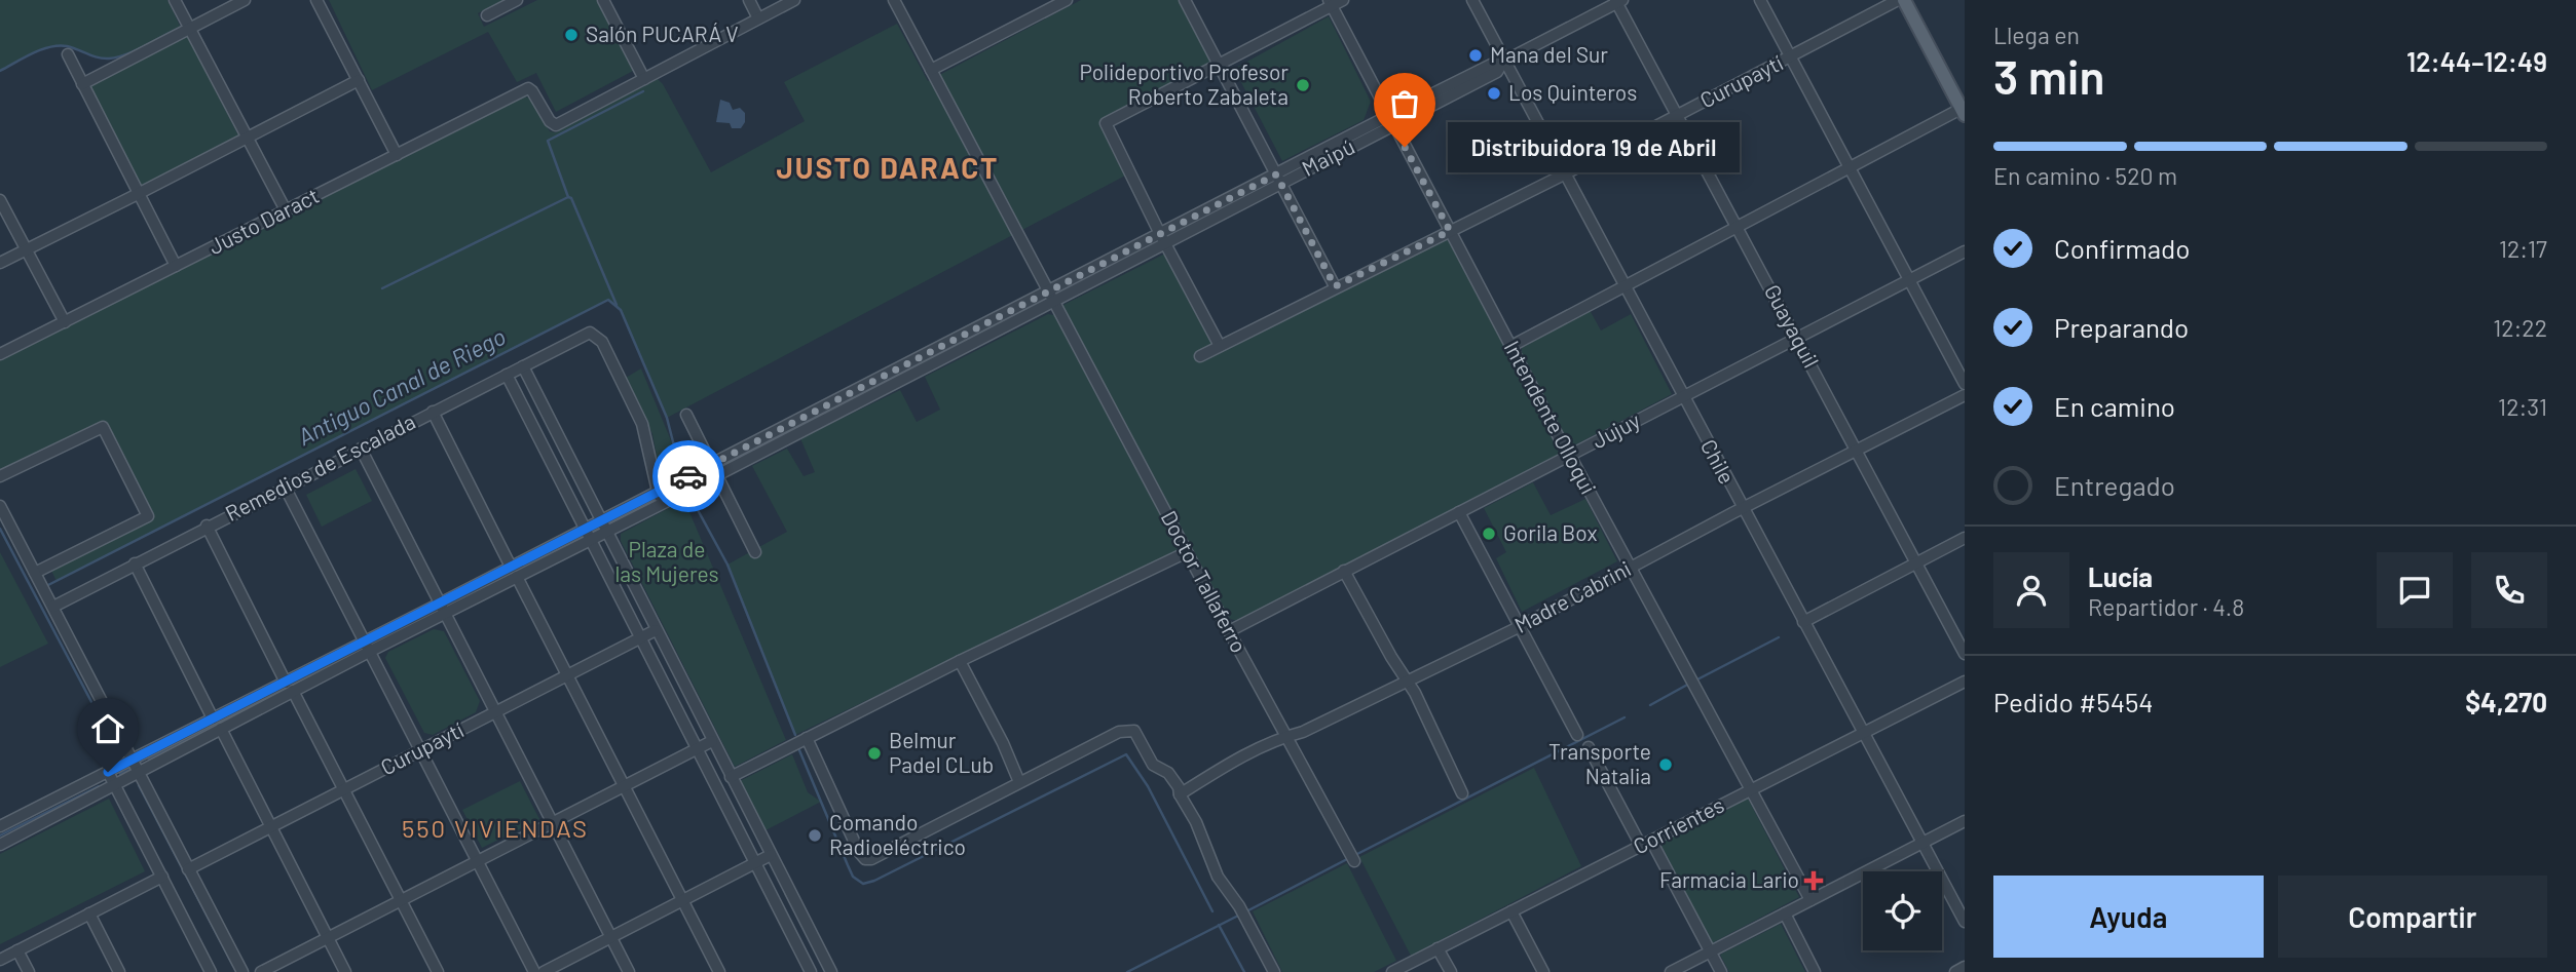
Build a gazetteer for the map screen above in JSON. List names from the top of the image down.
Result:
{
  "streets": {
    "street": [
      "Curupaytí",
      "Maipú",
      "Justo Daract",
      "Guayaquil",
      "Intendente Olloqui",
      "Jujuy",
      "Chile",
      "Remedios de Escalada",
      "Doctor Tallaferro",
      "Madre Cabrini",
      "Corrientes"
    ]
  },
  "crossings": [
    ["Curupaytí", "Guayaquil"],
    ["Curupaytí", "Intendente Olloqui"],
    ["Curupaytí", "Chile"],
    ["Maipú", "Guayaquil"],
    ["Maipú", "Intendente Olloqui"],
    ["Maipú", "Chile"],
    ["Maipú", "Remedios de Escalada"],
    ["Maipú", "Doctor Tallaferro"],
    ["Guayaquil", "Jujuy"],
    ["Guayaquil", "Madre Cabrini"],
    ["Intendente Olloqui", "Jujuy"],
    ["Intendente Olloqui", "Madre Cabrini"],
    ["Intendente Olloqui", "Corrientes"],
    ["Jujuy", "Chile"],
    ["Jujuy", "Doctor Tallaferro"],
    ["Chile", "Madre Cabrini"],
    ["Chile", "Corrientes"],
    ["Doctor Tallaferro", "Madre Cabrini"]
  ],
  "districts": ["JUSTO DARACT", "550 VIVIENDAS"],
  "water": ["Antiguo Canal de Riego"],
  "parks": ["Plaza de las Mujeres"],
  "places": {
    "other": [
      "Salón PUCARÁ V",
      "Mana del Sur",
      "Polideportivo Profesor Roberto Zabaleta",
      "Los Quinteros",
      "Distribuidora 19 de Abril",
      "Gorila Box",
      "Belmur Padel CLub",
      "Transporte Natalia",
      "Comando Radioeléctrico"
    ],
    "health": ["Farmacia Lario"]
  },
  "page": {
    "heading": ["3 min", "Llega en", "12:44–12:49"],
    "panel": [
      "Lucía",
      "Repartidor · 4.8",
      "Pedido #5454",
      "$4,270"
    ],
    "bubble": "Distribuidora 19 de Abril",
    "bar": "En camino · 520 m",
    "list": [
      ["Confirmado", "12:17"],
      ["Preparando", "12:22"],
      ["En camino", "12:31"],
      "Entregado"
    ],
    "buttons": ["Ayuda", "Compartir"]
  }
}
